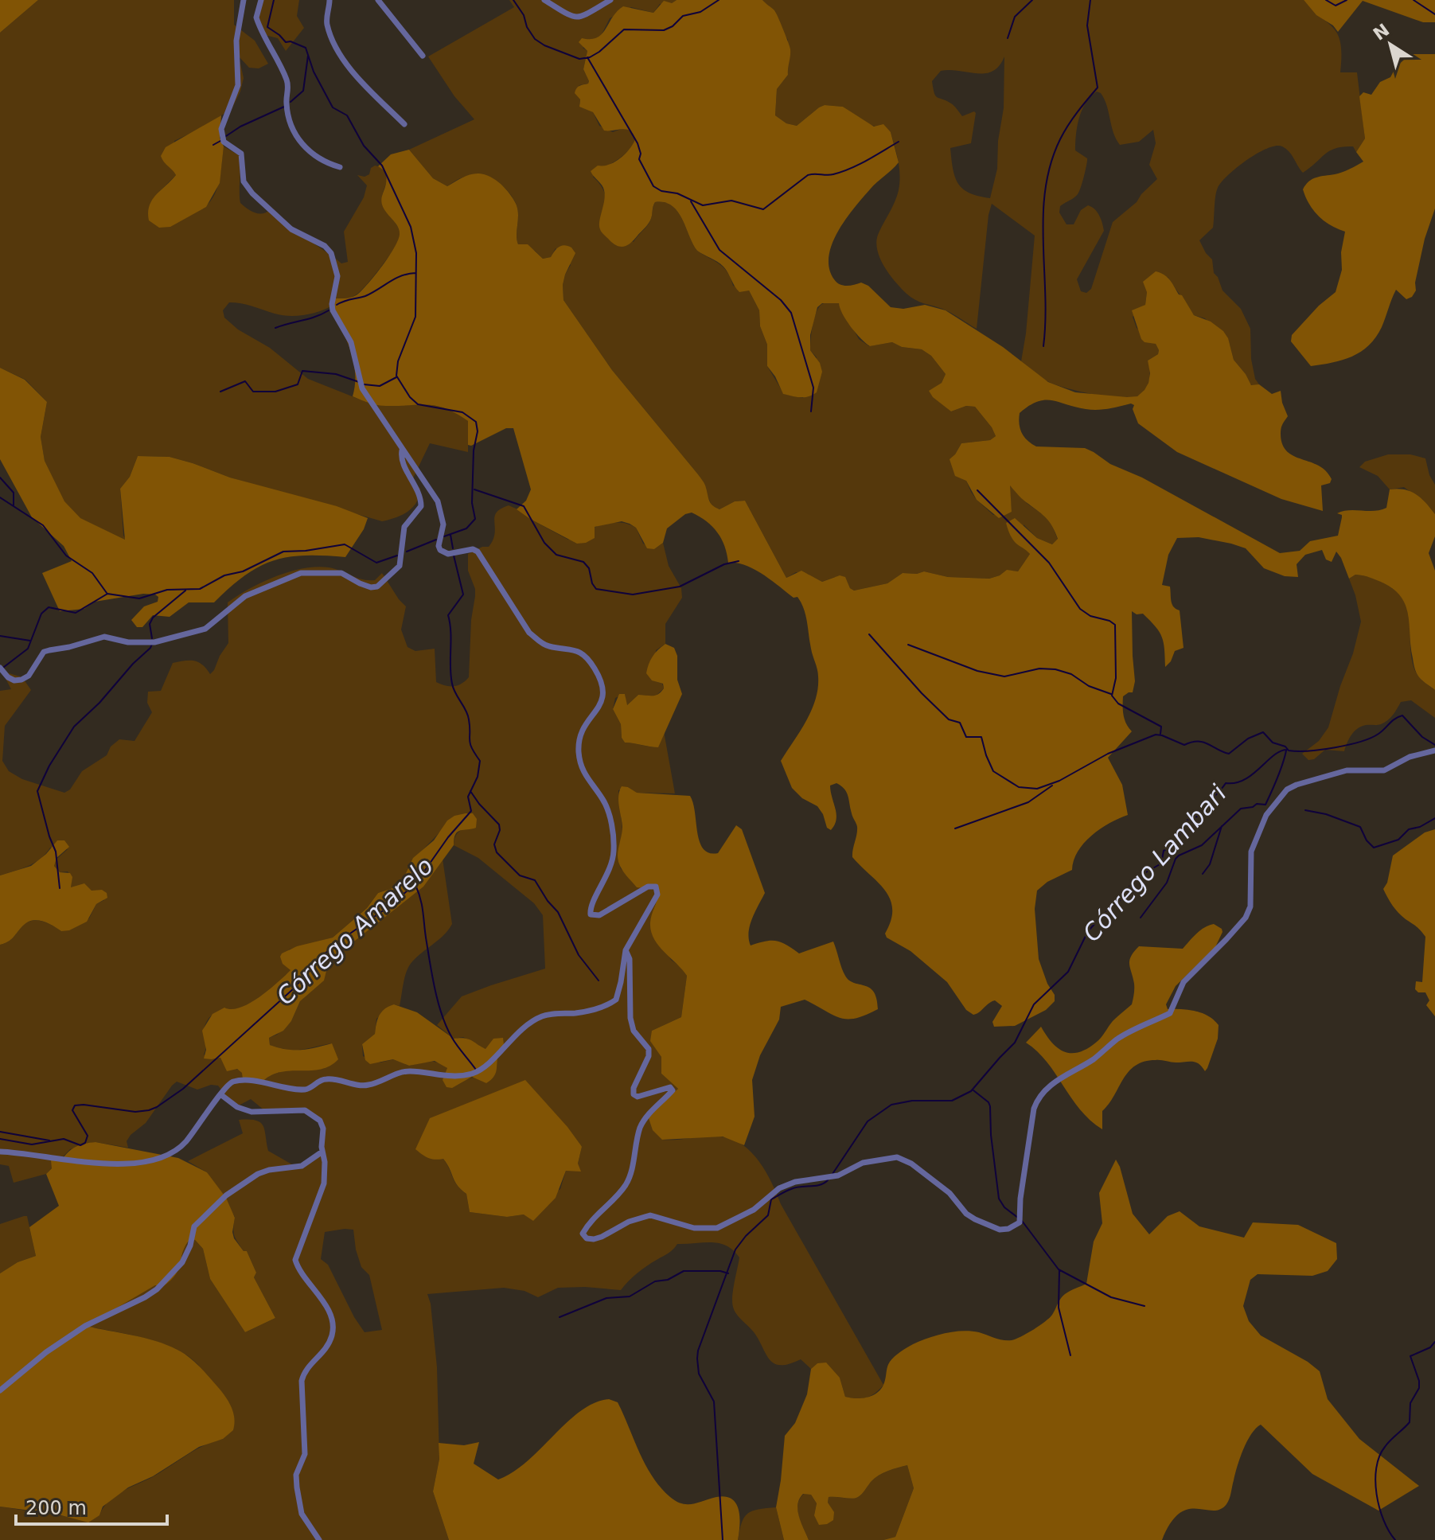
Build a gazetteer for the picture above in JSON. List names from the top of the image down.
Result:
{
  "water": ["Córrego Lambari", "Córrego Amarelo"],
  "scale_bar": "200 m",
  "north": "top left"
}
